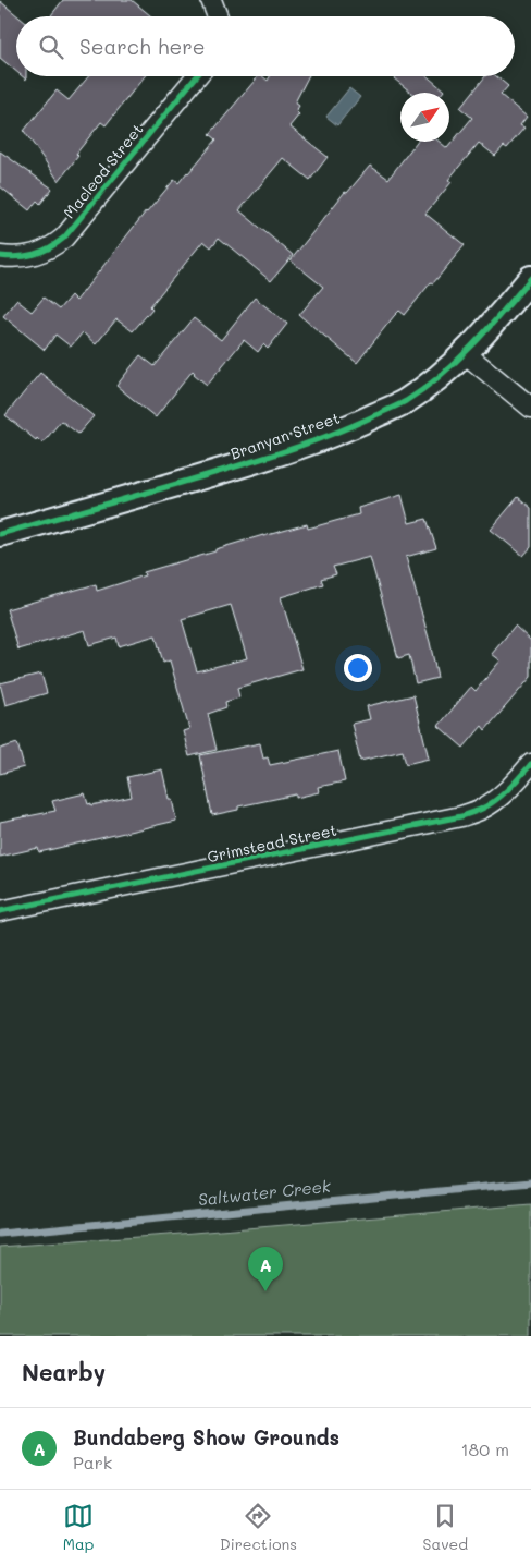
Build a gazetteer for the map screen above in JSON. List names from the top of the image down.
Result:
{
  "streets": {
    "street": ["Macleod Street", "Branyan Street", "Grimstead Street"]
  },
  "water": ["Saltwater Creek"],
  "north": "top right",
  "page": {
    "search": "Search here",
    "pins": "A",
    "heading": "Nearby",
    "list": [
      {
        "mark": "A",
        "name": "Bundaberg Show Grounds",
        "note": "Park",
        "value": "180 m"
      }
    ],
    "nav": ["Map", "Directions", "Saved"]
  }
}
